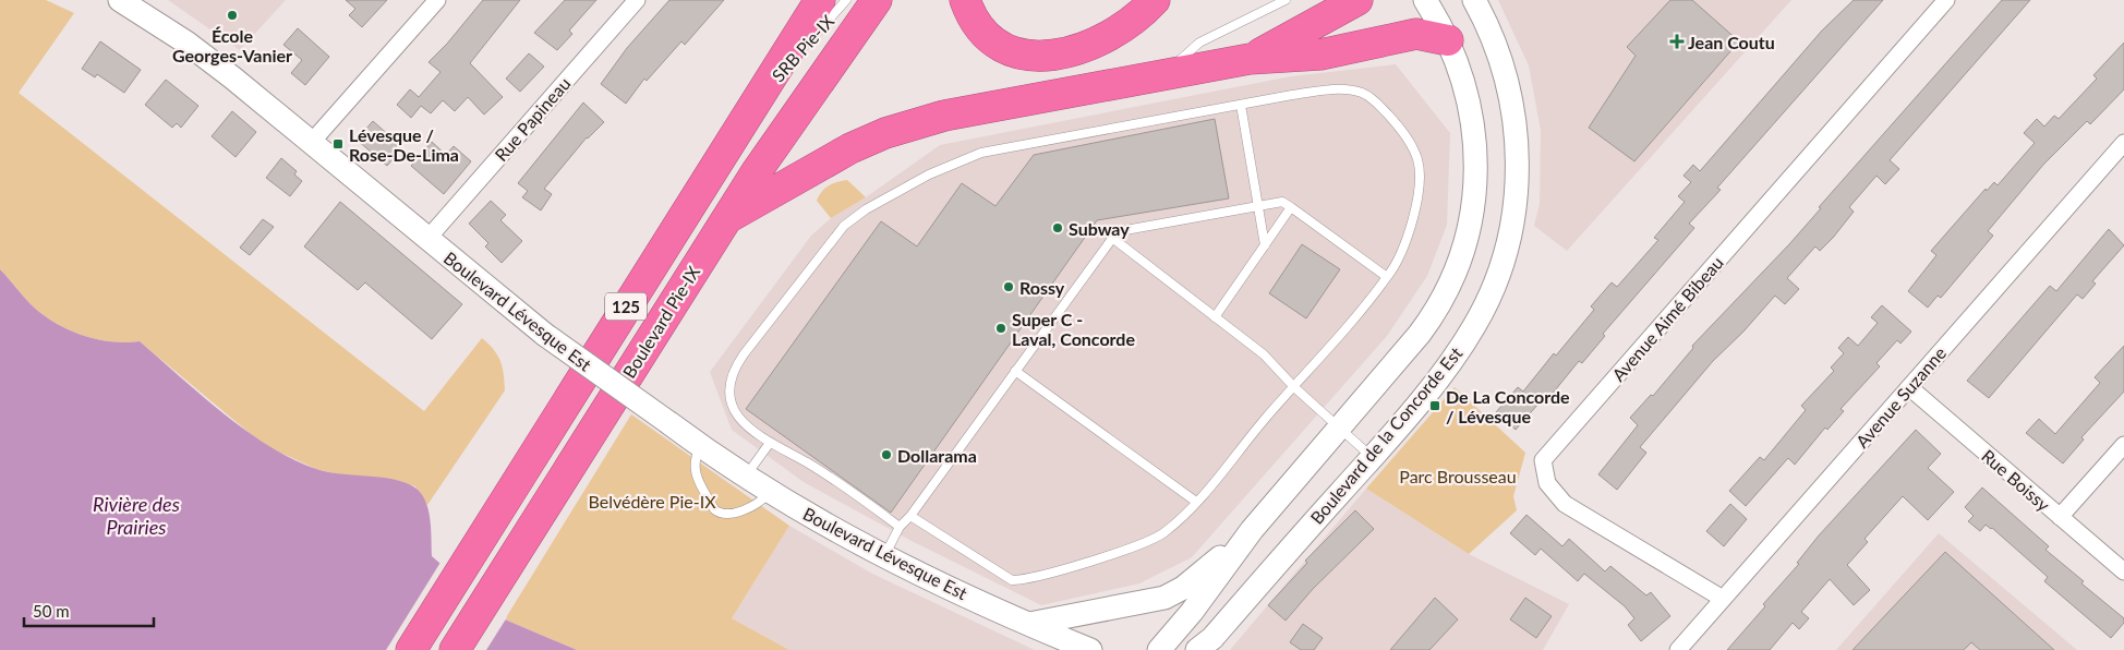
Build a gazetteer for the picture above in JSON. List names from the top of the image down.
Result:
{
  "streets": {
    "highway": ["125", "Boulevard Pie-IX"],
    "street": [
      "Rue Papineau",
      "Boulevard Lévesque Est",
      "Avenue Aimé Bibeau",
      "Avenue Suzanne",
      "Boulevard de la Concorde Est",
      "Rue Boissy"
    ],
    "lane": ["SRB Pie-IX"]
  },
  "crossings": [
    ["SRB Pie-IX", "125"],
    ["Rue Papineau", "Boulevard Lévesque Est"],
    ["Avenue Aimé Bibeau", "Avenue Suzanne"],
    ["Avenue Suzanne", "Rue Boissy"]
  ],
  "water": ["Rivière des Prairies"],
  "parks": ["Parc Brousseau", "Belvédère Pie-IX"],
  "places": {
    "other": [
      "École Georges-Vanier",
      "Subway",
      "Rossy",
      "Super C - Laval, Concorde",
      "Dollarama"
    ],
    "health": ["Jean Coutu"],
    "transit": ["Lévesque / Rose-De-Lima", "De La Concorde / Lévesque"]
  },
  "scale_bar": "50 m"
}
